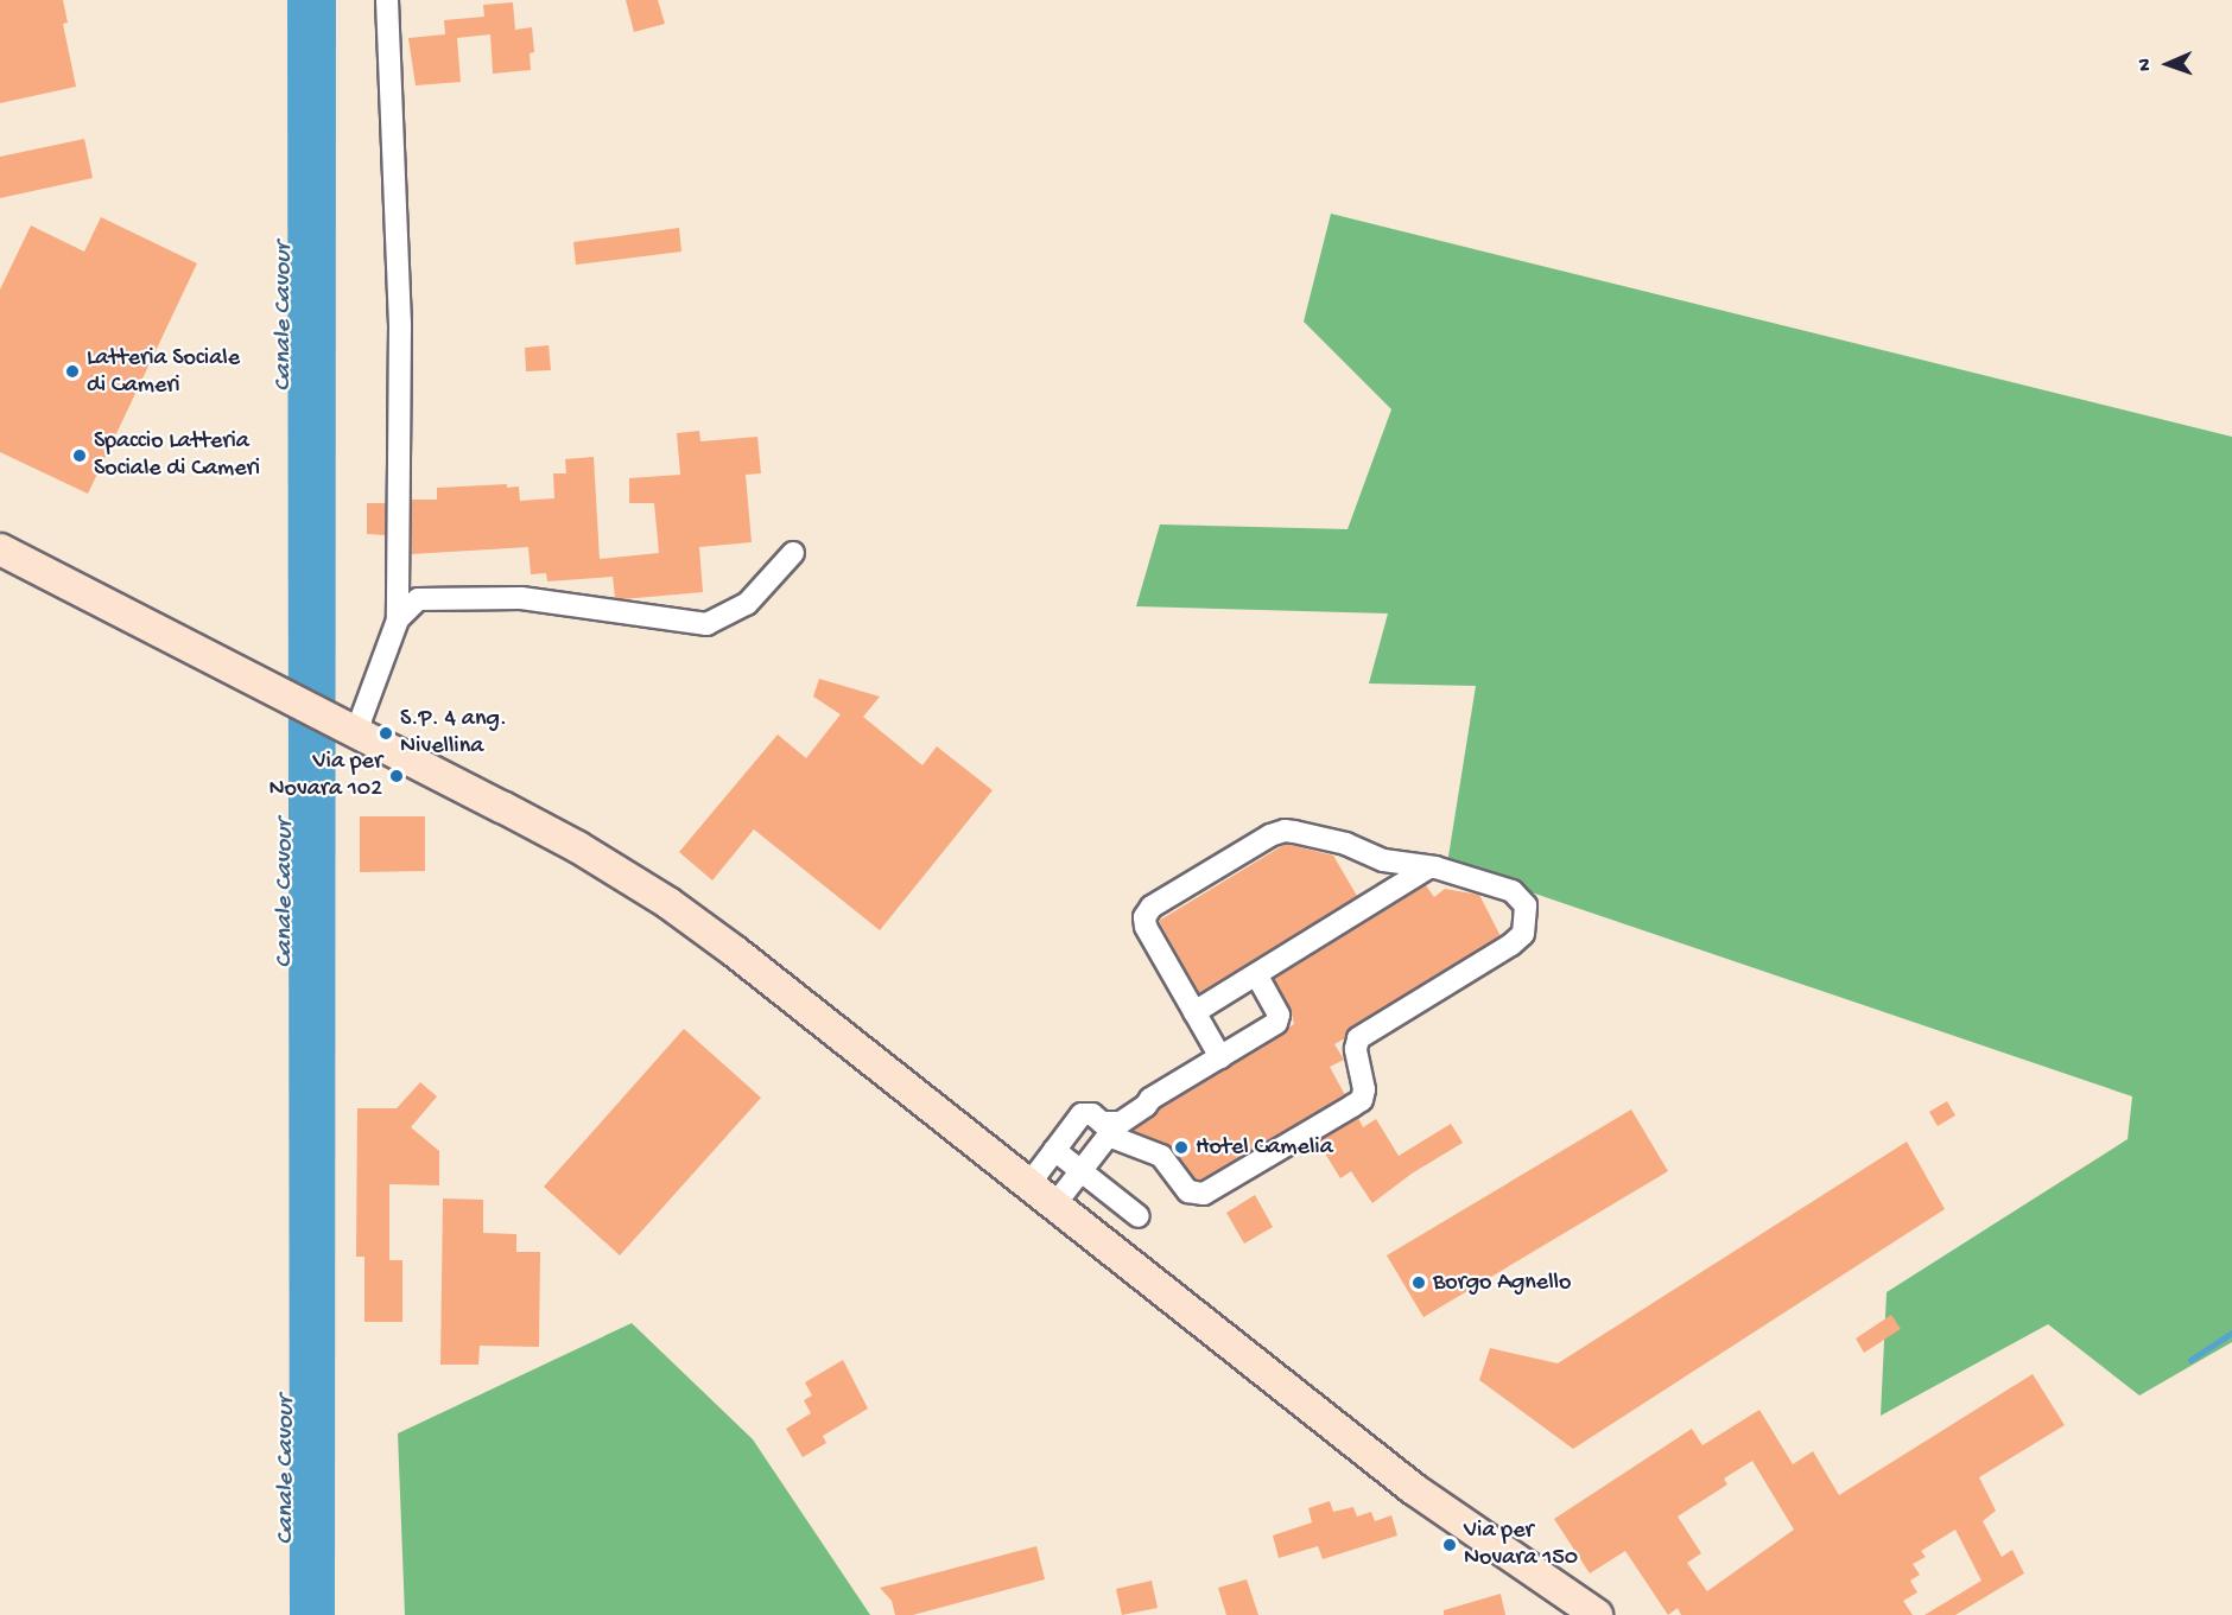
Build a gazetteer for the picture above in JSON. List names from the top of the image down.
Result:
{
  "water": ["Canale Cavour"],
  "places": [
    "Latteria Sociale di Cameri",
    "Spaccio Latteria Sociale di Cameri",
    "S.P. 4 ang. Nivellina",
    "Via per Novara 102",
    "Hotel Camelia",
    "Borgo Agnello",
    "Via per Novara 150"
  ],
  "north": "left"
}
